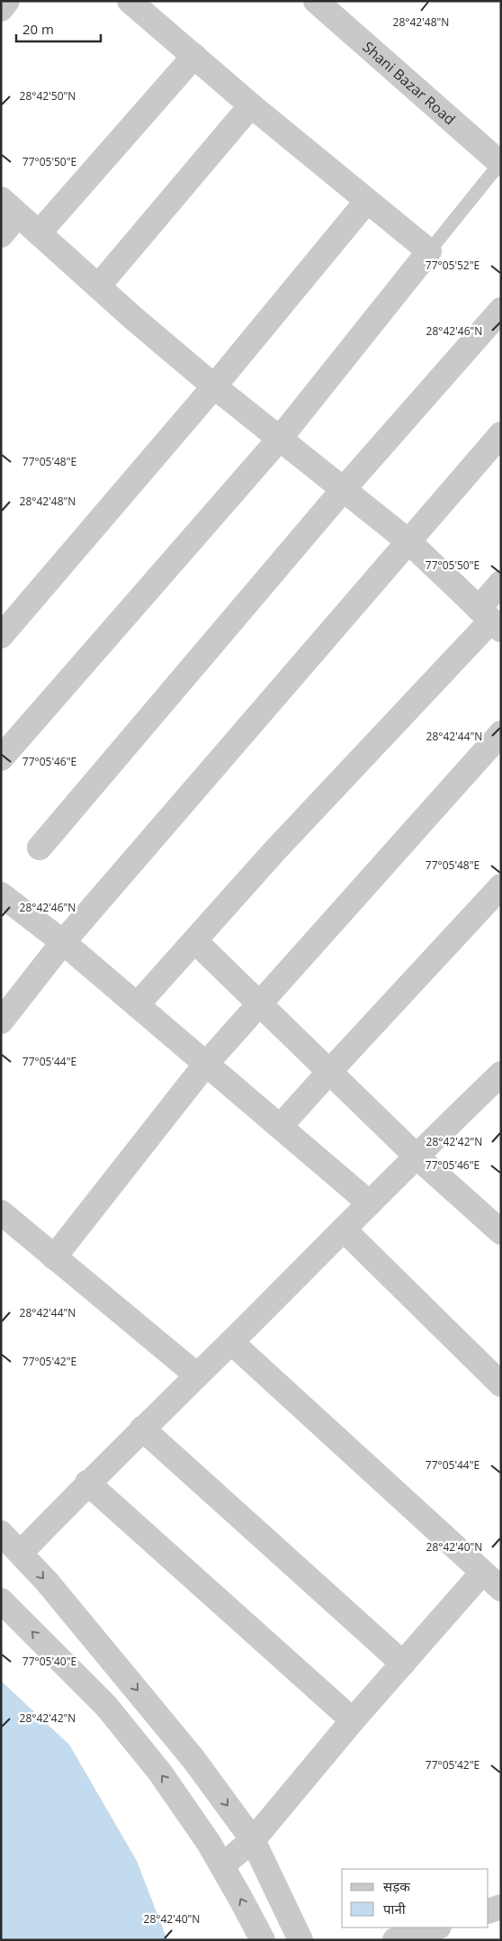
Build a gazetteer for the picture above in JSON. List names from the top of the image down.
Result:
{
  "streets": {
    "street": ["Shani Bazar Road"]
  },
  "legend": ["सड़क", "पानी"],
  "scale_bar": "20 m",
  "coordinates": [
    "28°42'48\"N",
    "28°42'50\"N",
    "77°05'50\"E",
    "77°05'52\"E",
    "28°42'46\"N",
    "77°05'48\"E",
    "28°42'44\"N",
    "77°05'46\"E",
    "77°05'44\"E",
    "28°42'42\"N",
    "77°05'42\"E",
    "28°42'40\"N",
    "77°05'40\"E"
  ]
}
